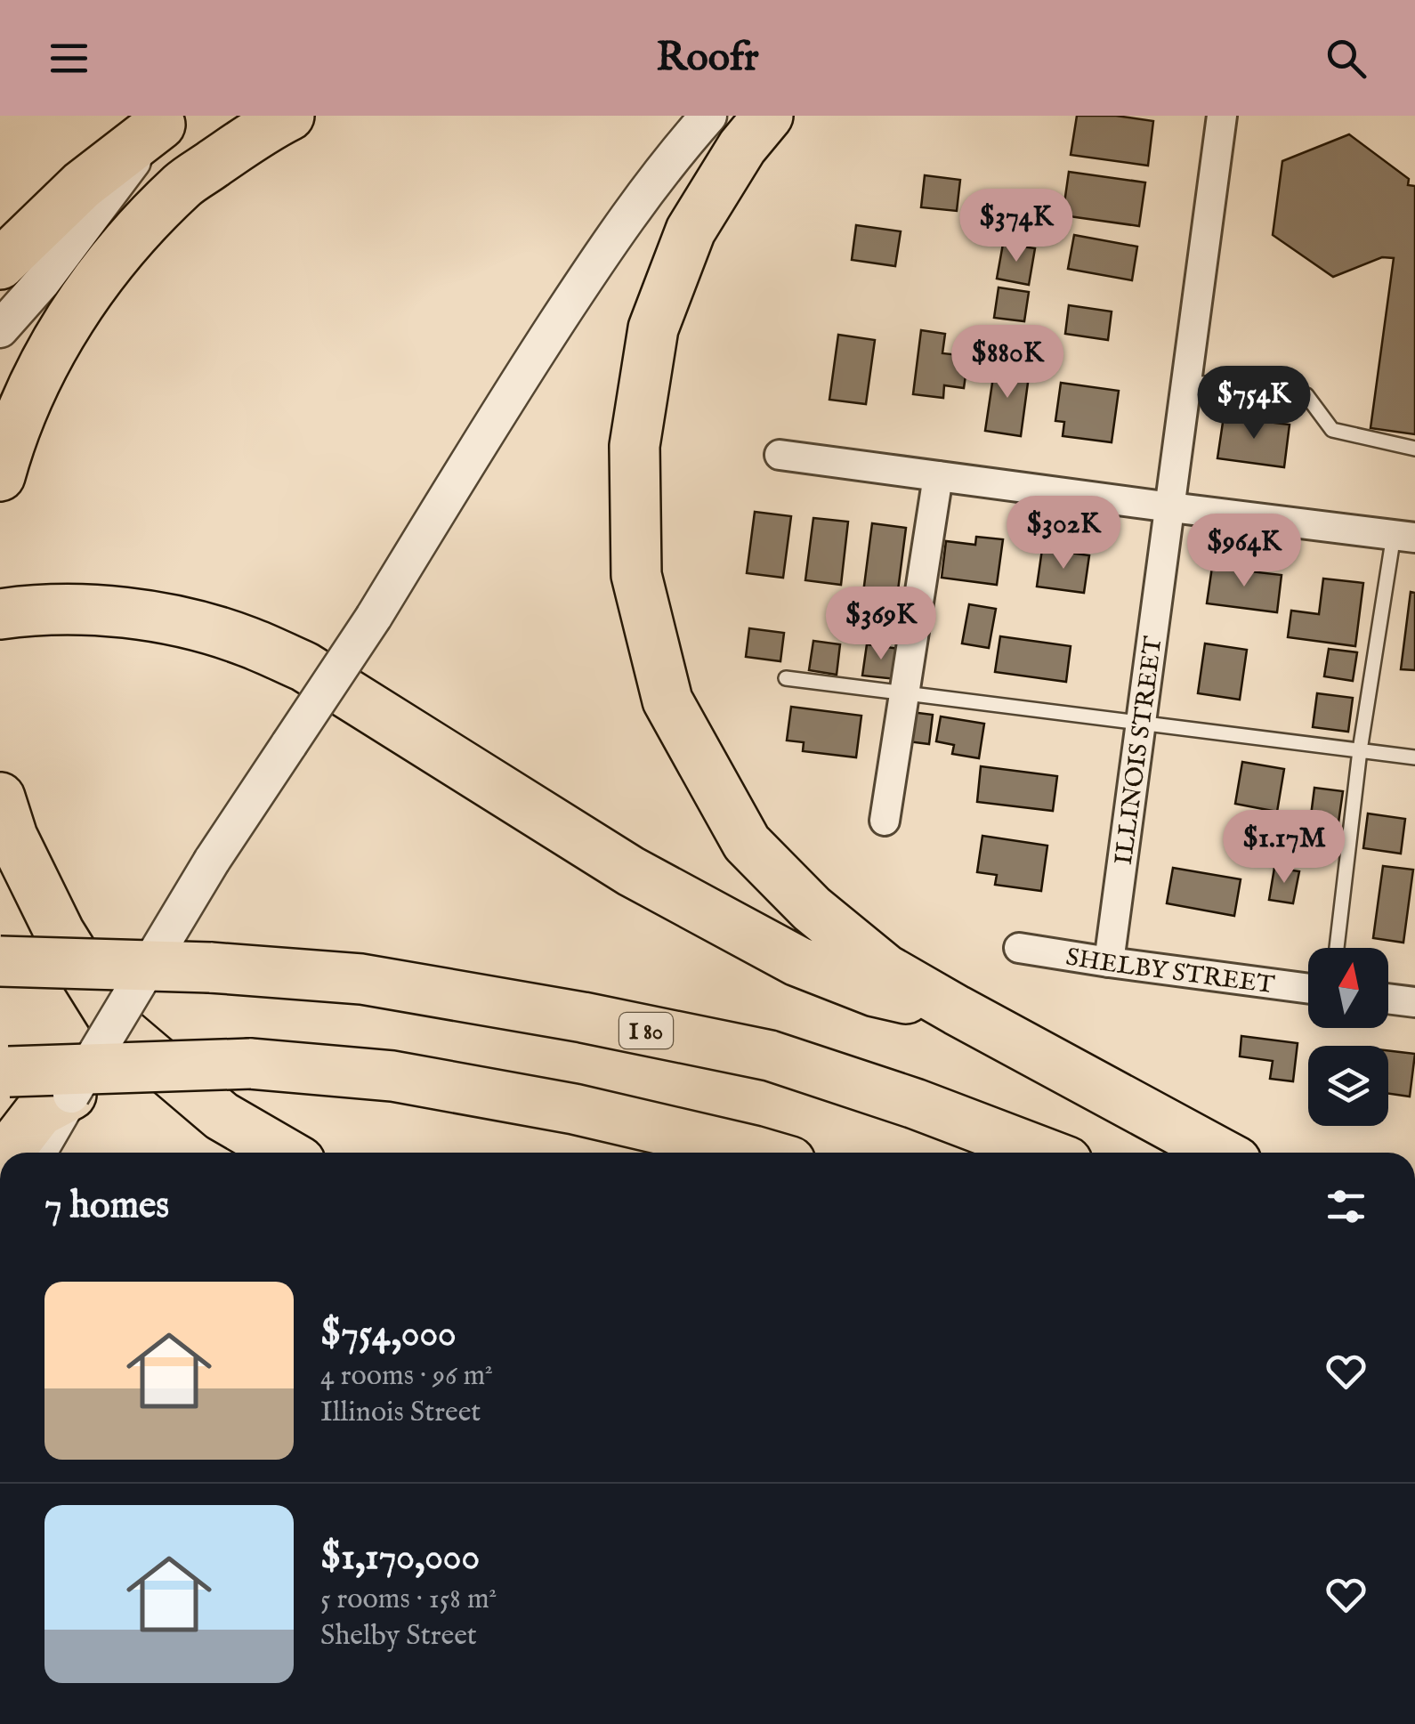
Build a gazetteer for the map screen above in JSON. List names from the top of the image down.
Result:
{
  "streets": {
    "highway": ["I 80"],
    "street": ["ILLINOIS STREET", "SHELBY STREET"]
  },
  "crossings": [
    ["ILLINOIS STREET", "SHELBY STREET"]
  ],
  "north": "top",
  "page": {
    "header": "Roofr",
    "price": [
      "$374K",
      "$880K",
      "$754K",
      "$302K",
      "$964K",
      "$369K",
      "$1.17M"
    ],
    "heading": "7 homes",
    "list": [
      {
        "name": "$754,000",
        "note": "4 rooms · 96 m² · Illinois Street"
      },
      {
        "name": "$1,170,000",
        "note": "5 rooms · 158 m² · Shelby Street"
      }
    ]
  }
}
